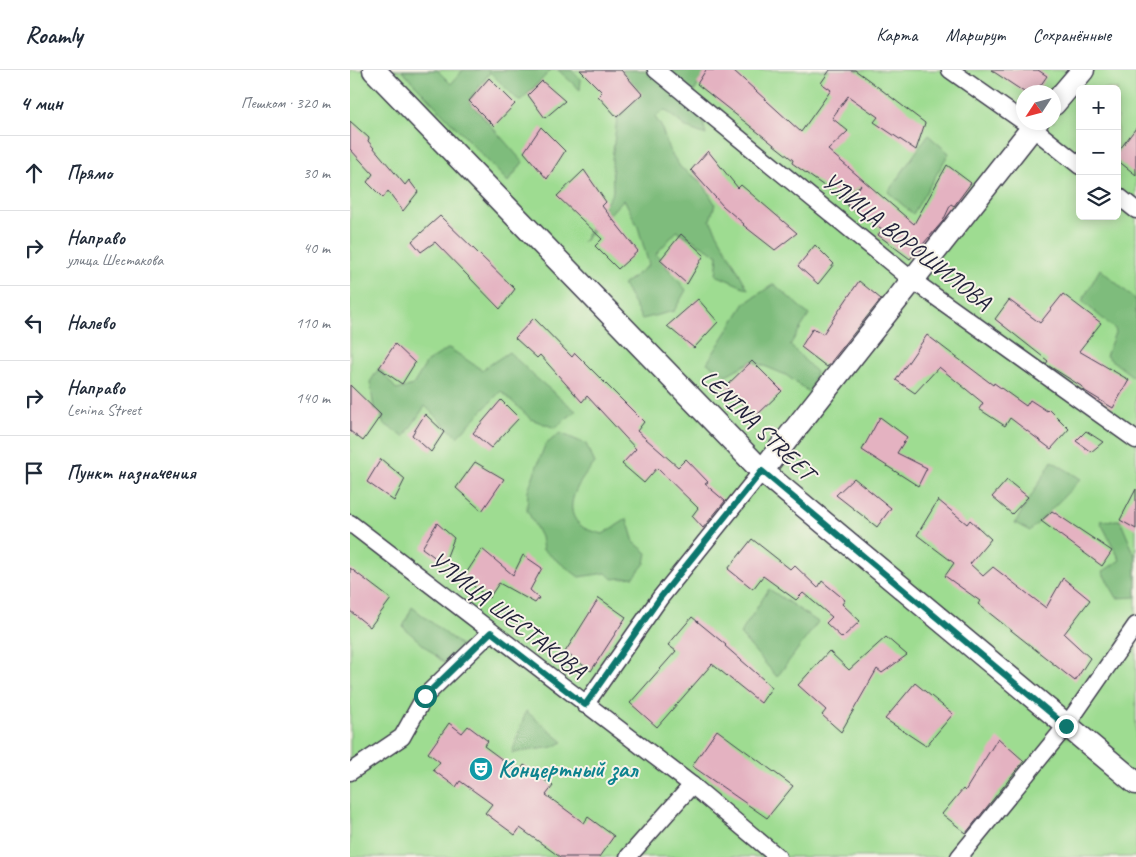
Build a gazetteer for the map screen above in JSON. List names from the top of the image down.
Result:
{
  "streets": {
    "street": ["УЛИЦА ВОРОШИЛОВА", "LENINA STREET", "УЛИЦА ШЕСТАКОВА"]
  },
  "places": {
    "theatre": ["Концертный зал"]
  },
  "north": "bottom left",
  "page": {
    "header": "Roamly",
    "nav": ["Карта", "Маршрут", "Сохранённые"],
    "heading": ["4 мин", "Пешком · 320 m"],
    "map_buttons": ["+", "−"],
    "list": [
      ["Прямо", "30 m"],
      ["Направо", "улица Шестакова", "40 m"],
      ["Налево", "110 m"],
      ["Направо", "Lenina Street", "140 m"],
      "Пункт назначения"
    ]
  }
}
